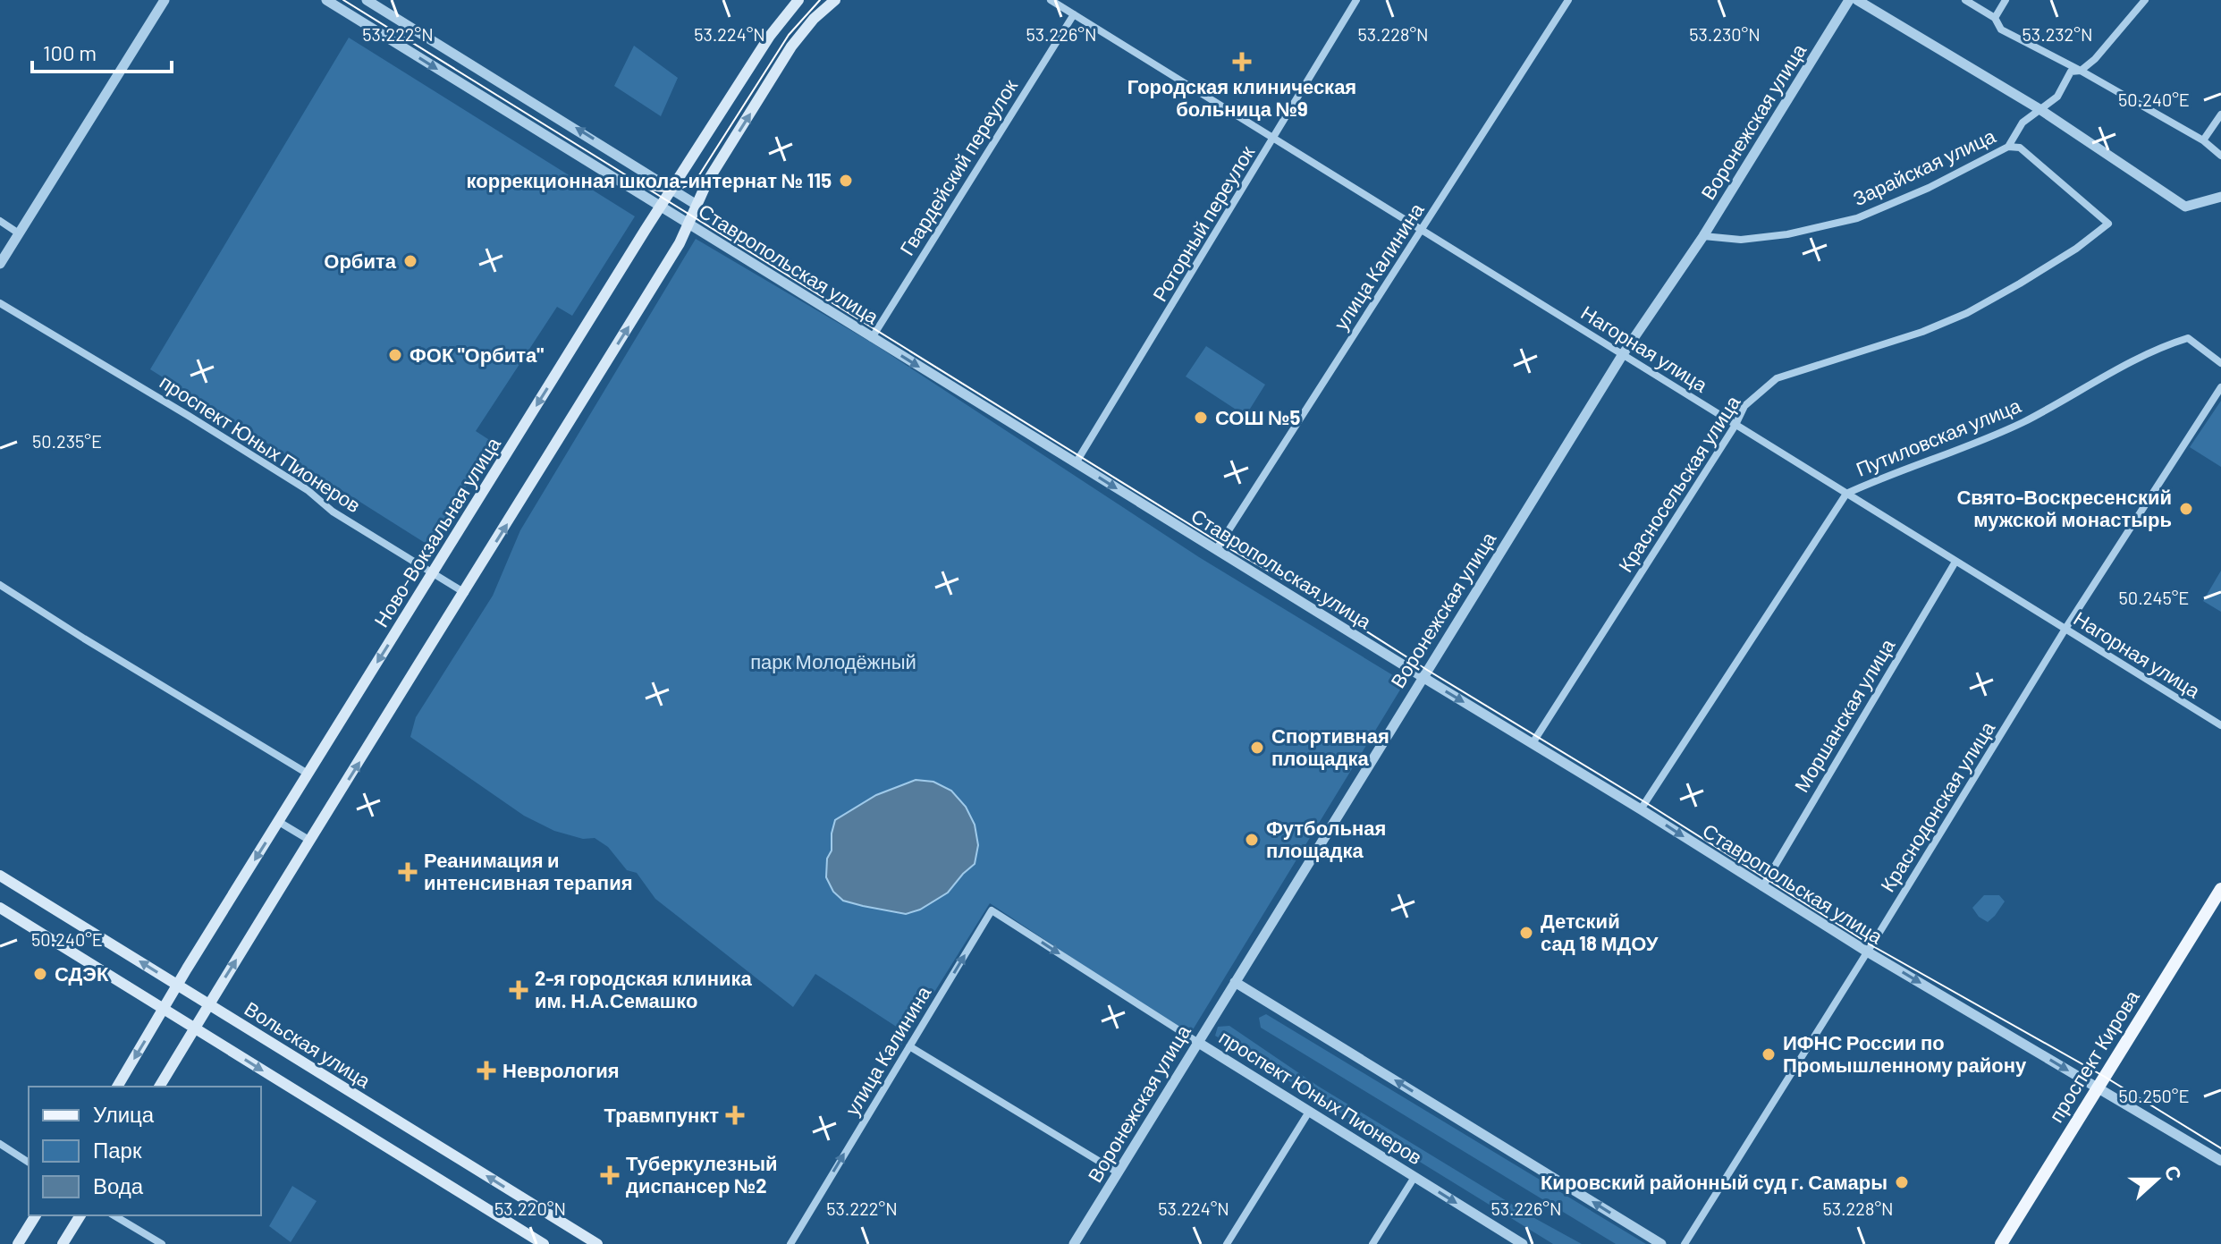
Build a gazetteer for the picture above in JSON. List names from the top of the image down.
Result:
{
  "streets": {
    "main road": ["Ново-Вокзальная улица", "Вольская улица", "проспект Кирова"],
    "street": [
      "Воронежская улица",
      "Гвардейский переулок",
      "Зарайская улица",
      "Роторный переулок",
      "Ставропольская улица",
      "улица Калинина",
      "Нагорная улица",
      "Путиловская улица",
      "проспект Юных Пионеров",
      "Красносельская улица",
      "Моршанская улица",
      "Краснодонская улица"
    ]
  },
  "crossings": [
    ["Воронежская улица", "Зарайская улица"],
    ["Воронежская улица", "Ставропольская улица"],
    ["Воронежская улица", "Нагорная улица"],
    ["Воронежская улица", "проспект Юных Пионеров"],
    ["Гвардейский переулок", "Ставропольская улица"],
    ["Гвардейский переулок", "Нагорная улица"],
    ["Зарайская улица", "Красносельская улица"],
    ["Роторный переулок", "Ставропольская улица"],
    ["Роторный переулок", "Нагорная улица"],
    ["Ставропольская улица", "улица Калинина"],
    ["Ставропольская улица", "Путиловская улица"],
    ["Ставропольская улица", "Красносельская улица"],
    ["Ставропольская улица", "Ново-Вокзальная улица"],
    ["Ставропольская улица", "Моршанская улица"],
    ["Ставропольская улица", "Краснодонская улица"],
    ["Ставропольская улица", "проспект Кирова"],
    ["улица Калинина", "Нагорная улица"],
    ["улица Калинина", "проспект Юных Пионеров"],
    ["Нагорная улица", "Путиловская улица"],
    ["Нагорная улица", "Красносельская улица"],
    ["Нагорная улица", "Моршанская улица"],
    ["Нагорная улица", "Краснодонская улица"],
    ["проспект Юных Пионеров", "Ново-Вокзальная улица"],
    ["Ново-Вокзальная улица", "Вольская улица"]
  ],
  "one_way": ["улица Калинина"],
  "parks": ["парк Молодёжный"],
  "places": {
    "health": [
      "Городская клиническая больница №9",
      "Реанимация и интенсивная терапия",
      "2-я городская клиника им. Н.А.Семашко",
      "Неврология",
      "Травмпункт",
      "Туберкулезный диспансер №2"
    ],
    "other": [
      "коррекционная школа-интернат № 115",
      "Орбита",
      "ФОК \"Орбита\"",
      "СОШ №5",
      "Свято-Воскресенский мужской монастырь",
      "Спортивная площадка",
      "Футбольная площадка",
      "Детский сад 18 МДОУ",
      "СДЭК",
      "ИФНС России по Промышленному району",
      "Кировский районный суд г. Самары"
    ]
  },
  "legend": ["Улица", "Парк", "Вода"],
  "scale_bar": "100 m",
  "north": "right",
  "coordinates": [
    "53.232°N",
    "53.222°N",
    "53.224°N",
    "53.226°N",
    "53.228°N",
    "53.230°N",
    "50.240°E",
    "50.235°E",
    "50.245°E",
    "50.250°E",
    "53.220°N"
  ]
}
